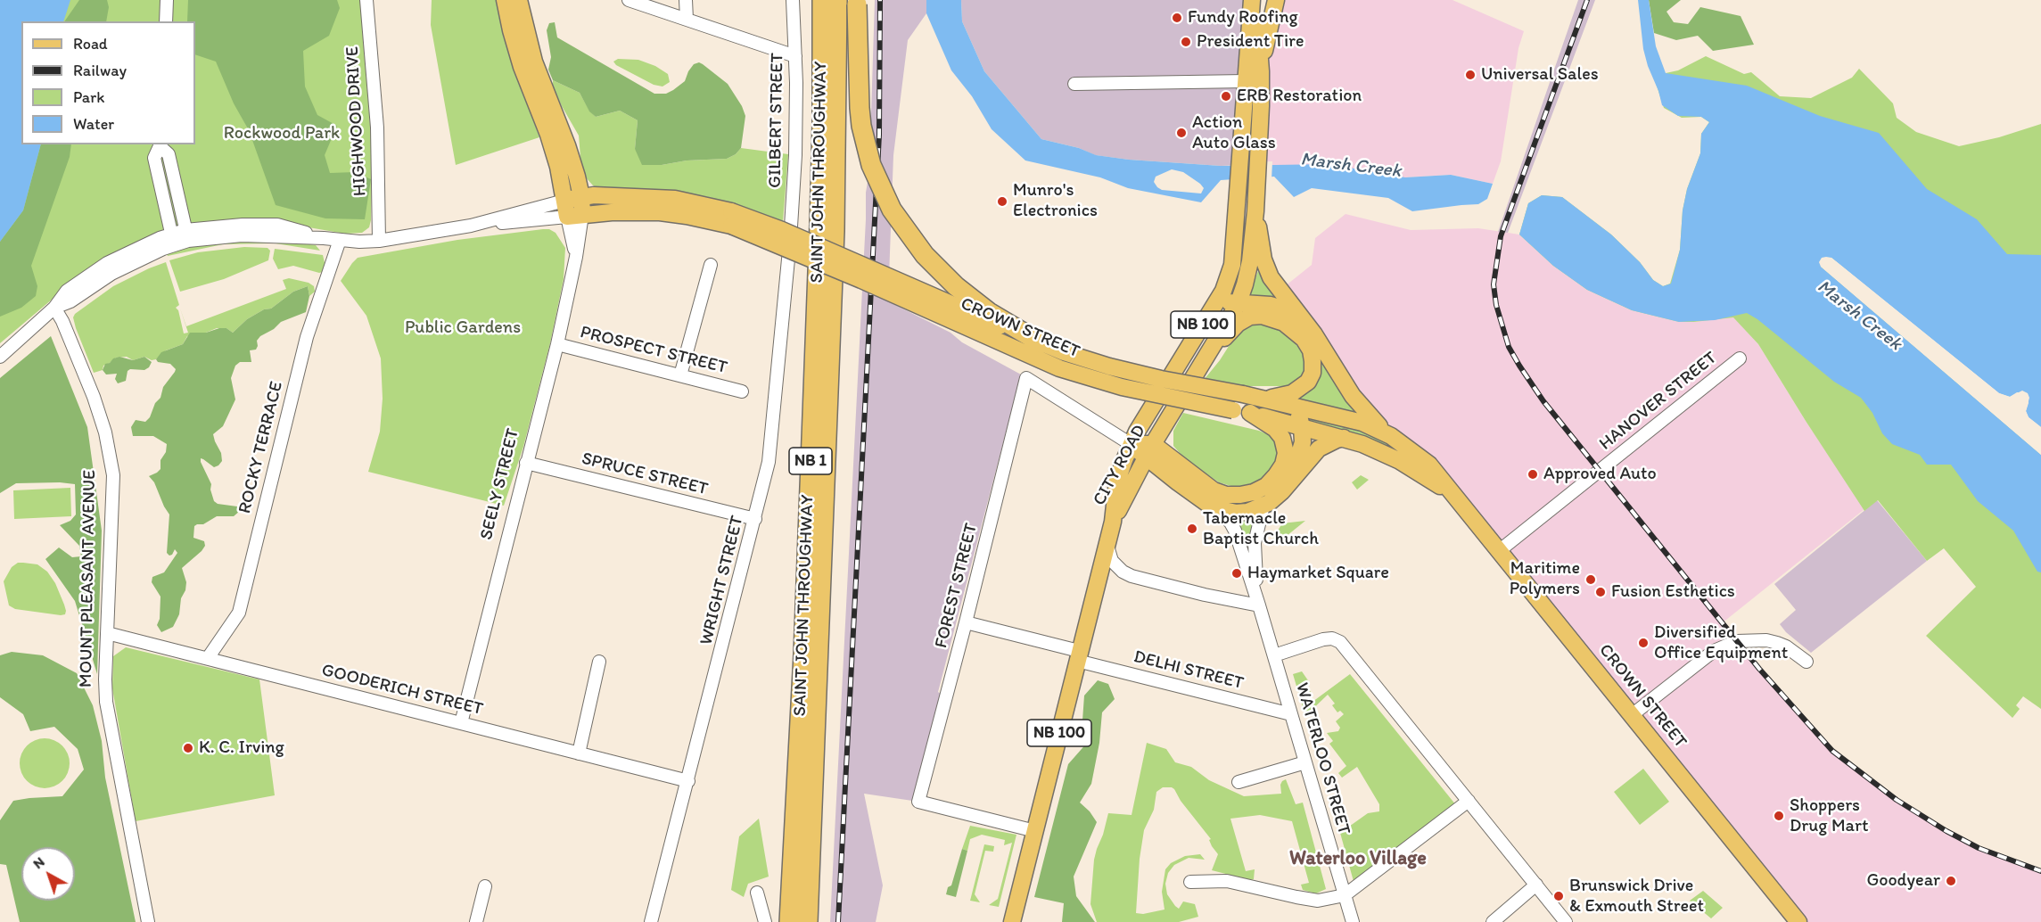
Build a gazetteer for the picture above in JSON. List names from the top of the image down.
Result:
{
  "streets": {
    "highway": ["SAINT JOHN THROUGHWAY", "NB 1"],
    "main road": [
      "NB 100",
      "CROWN STREET",
      "CITY ROAD",
      "SEELY STREET"
    ],
    "street": [
      "GILBERT STREET",
      "HIGHWOOD DRIVE",
      "PROSPECT STREET",
      "HANOVER STREET",
      "ROCKY TERRACE",
      "SPRUCE STREET",
      "MOUNT PLEASANT AVENUE",
      "WRIGHT STREET",
      "FOREST STREET",
      "DELHI STREET",
      "GOODERICH STREET",
      "WATERLOO STREET"
    ]
  },
  "crossings": [
    ["GILBERT STREET", "WRIGHT STREET"],
    ["NB 100", "CITY ROAD"],
    ["NB 100", "FOREST STREET"],
    ["NB 100", "DELHI STREET"],
    ["CROWN STREET", "HANOVER STREET"],
    ["CROWN STREET", "SEELY STREET"],
    ["PROSPECT STREET", "SEELY STREET"],
    ["ROCKY TERRACE", "GOODERICH STREET"],
    ["CITY ROAD", "FOREST STREET"],
    ["SPRUCE STREET", "SEELY STREET"],
    ["SPRUCE STREET", "WRIGHT STREET"],
    ["SEELY STREET", "GOODERICH STREET"],
    ["MOUNT PLEASANT AVENUE", "GOODERICH STREET"],
    ["WRIGHT STREET", "GOODERICH STREET"],
    ["FOREST STREET", "DELHI STREET"],
    ["DELHI STREET", "WATERLOO STREET"]
  ],
  "districts": ["Waterloo Village"],
  "water": ["Marsh Creek"],
  "parks": ["Rockwood Park", "Public Gardens"],
  "places": [
    "Fundy Roofing",
    "President Tire",
    "Universal Sales",
    "ERB Restoration",
    "Action Auto Glass",
    "Munro's Electronics",
    "Approved Auto",
    "Tabernacle Baptist Church",
    "Haymarket Square",
    "Maritime Polymers",
    "Fusion Esthetics",
    "Diversified Office Equipment",
    "K. C. Irving",
    "Shoppers Drug Mart",
    "Goodyear",
    "Brunswick Drive & Exmouth Street"
  ],
  "legend": [
    "Road",
    "Railway",
    "Park",
    "Water"
  ],
  "north": "top left"
}
